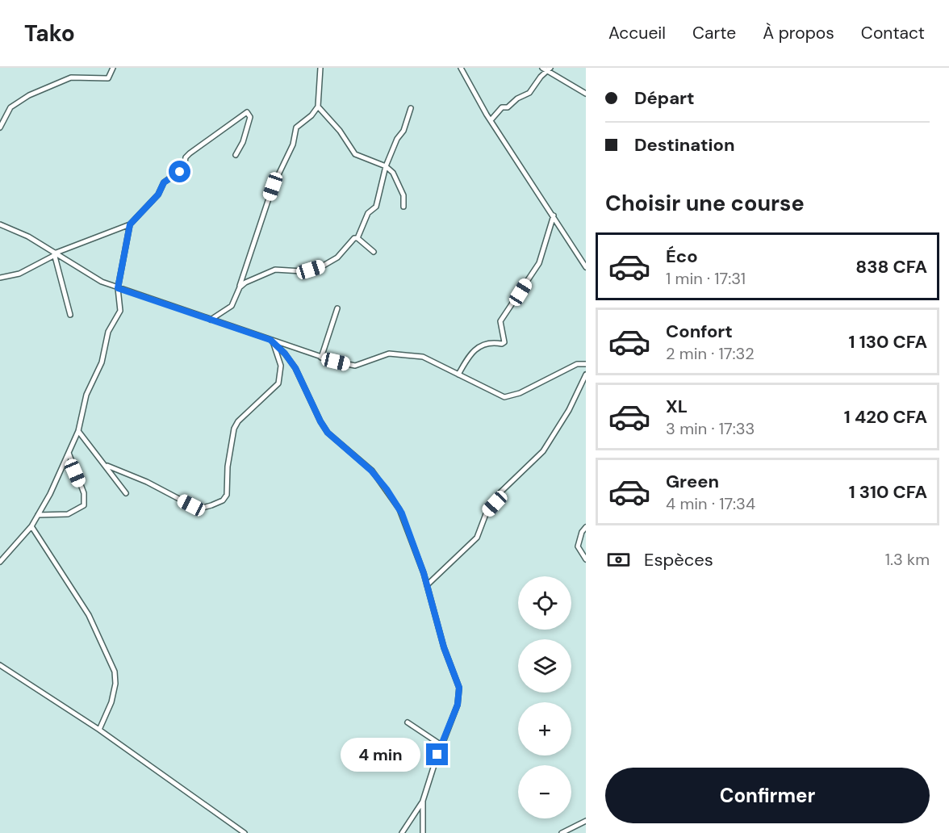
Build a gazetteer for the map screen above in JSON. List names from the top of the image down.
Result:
{
  "page": {
    "header": "Tako",
    "nav": [
      "Accueil",
      "Carte",
      "À propos",
      "Contact"
    ],
    "banner": ["Départ", "Destination"],
    "heading": "Choisir une course",
    "list": [
      {
        "name": "Éco",
        "note": "1 min · 17:31",
        "value": "838 CFA"
      },
      {
        "name": "Confort",
        "note": "2 min · 17:32",
        "value": "1 130 CFA"
      },
      {
        "name": "XL",
        "note": "3 min · 17:33",
        "value": "1 420 CFA"
      },
      {
        "name": "Green",
        "note": "4 min · 17:34",
        "value": "1 310 CFA"
      }
    ],
    "pay": ["Espèces", "1.3 km"],
    "map_buttons": ["+", "−"],
    "bubble": "4 min",
    "buttons": "Confirmer"
  }
}
